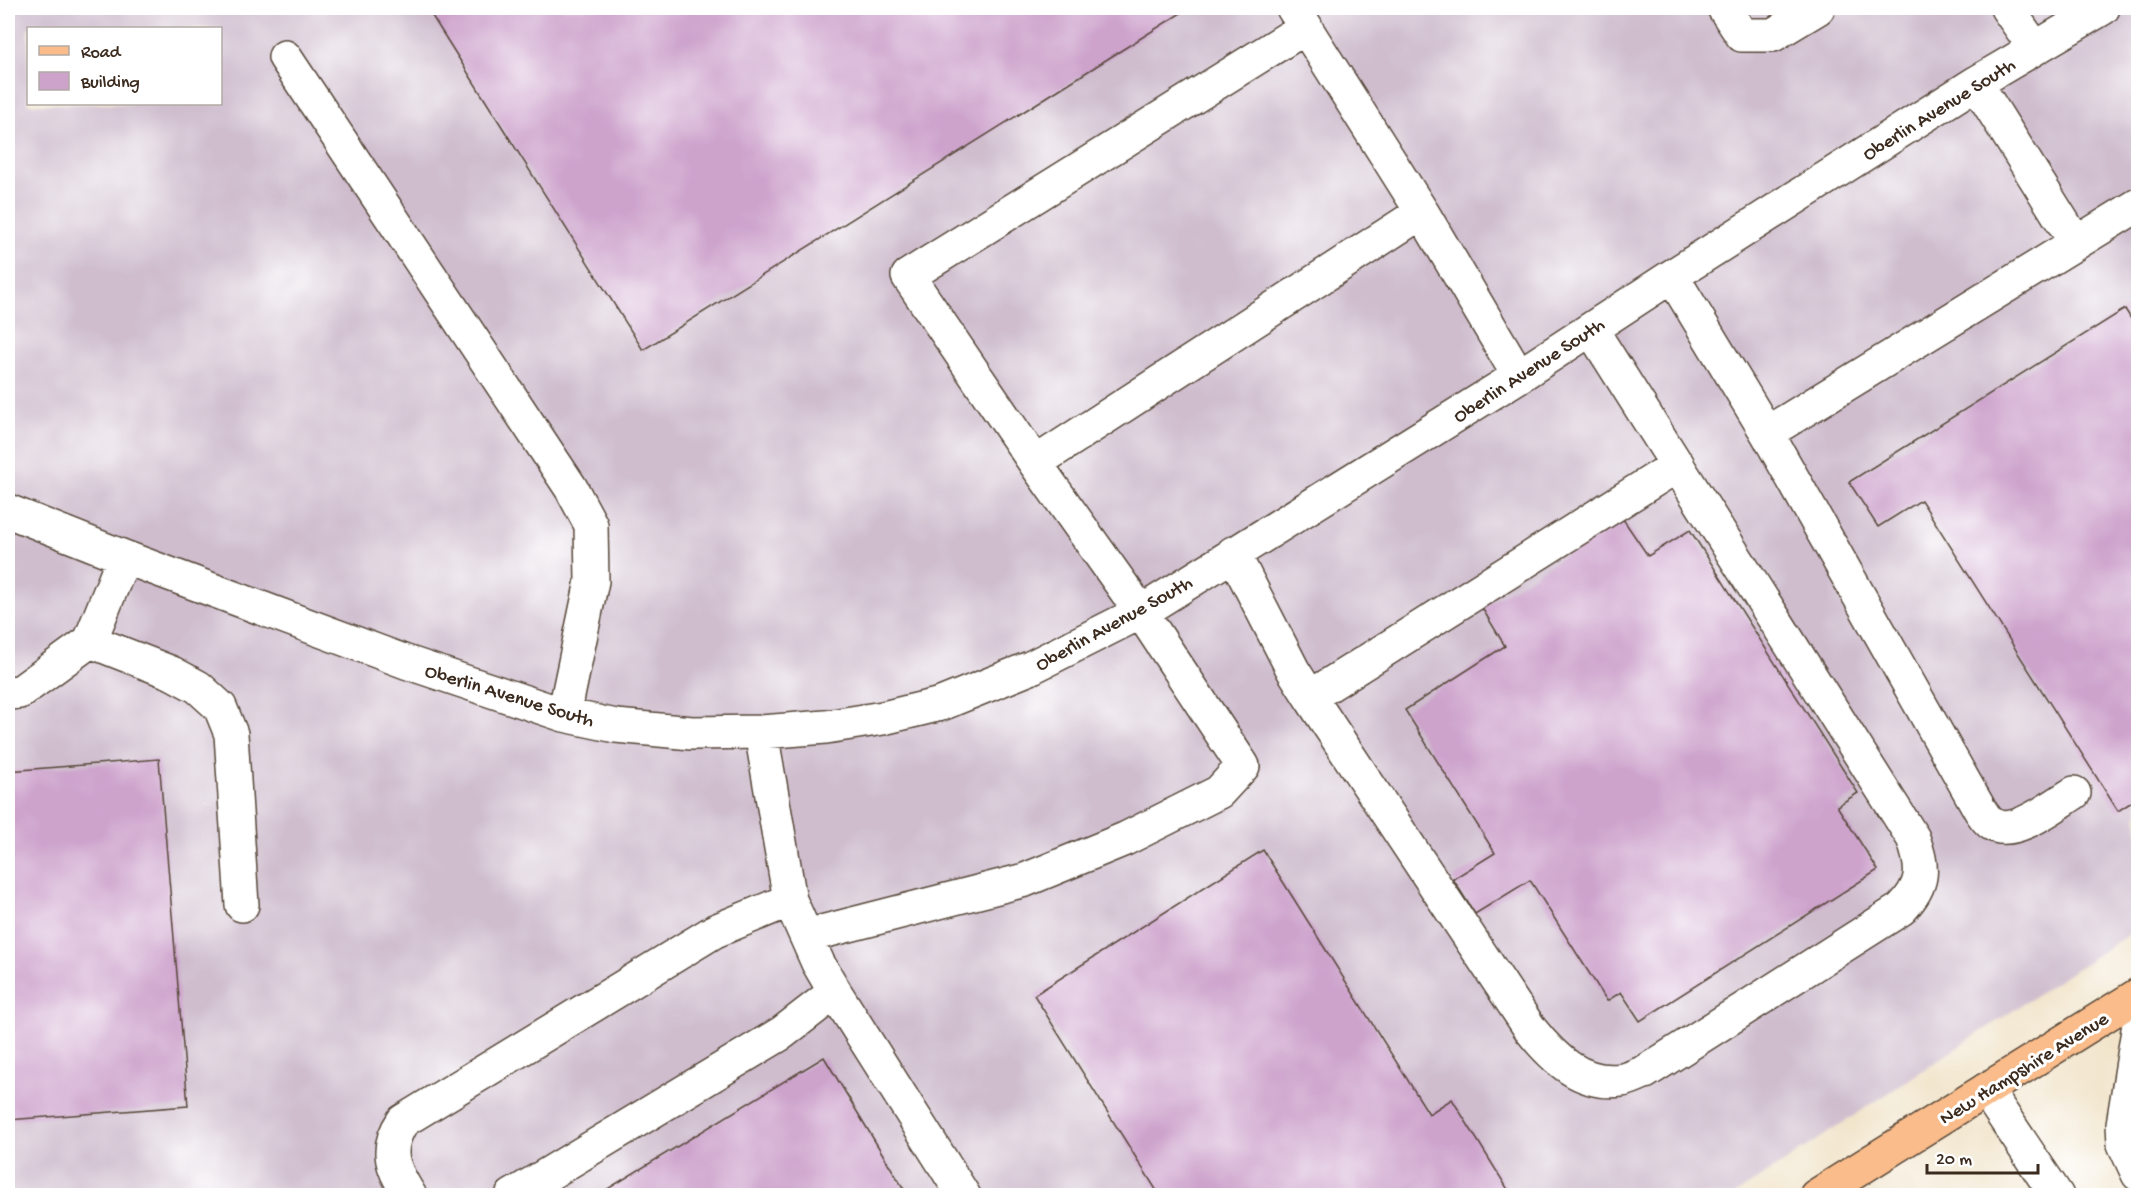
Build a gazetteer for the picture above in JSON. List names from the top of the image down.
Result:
{
  "streets": {
    "main road": ["New Hampshire Avenue"],
    "street": ["Oberlin Avenue South"]
  },
  "legend": ["Road", "Building"],
  "scale_bar": "20 m"
}
